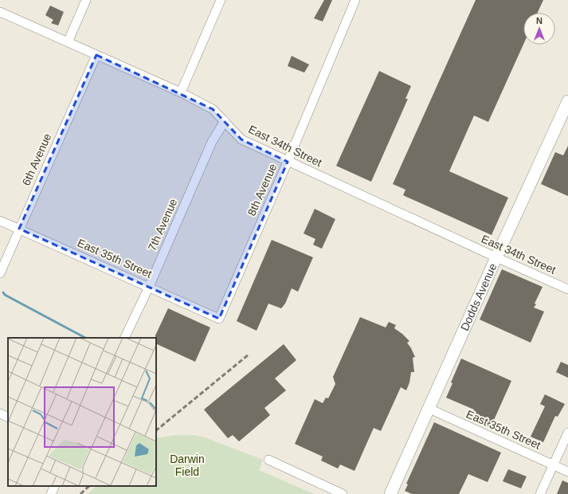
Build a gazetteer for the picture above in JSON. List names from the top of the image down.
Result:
{
  "streets": {
    "street": [
      "East 34th Street",
      "6th Avenue",
      "8th Avenue",
      "7th Avenue",
      "East 35th Street",
      "Dodds Avenue"
    ]
  },
  "crossings": [
    ["East 34th Street", "6th Avenue"],
    ["East 34th Street", "8th Avenue"],
    ["East 34th Street", "7th Avenue"],
    ["East 34th Street", "Dodds Avenue"],
    ["6th Avenue", "East 35th Street"],
    ["8th Avenue", "East 35th Street"],
    ["7th Avenue", "East 35th Street"],
    ["East 35th Street", "Dodds Avenue"]
  ],
  "parks": ["Darwin Field"],
  "north": "top"
}
